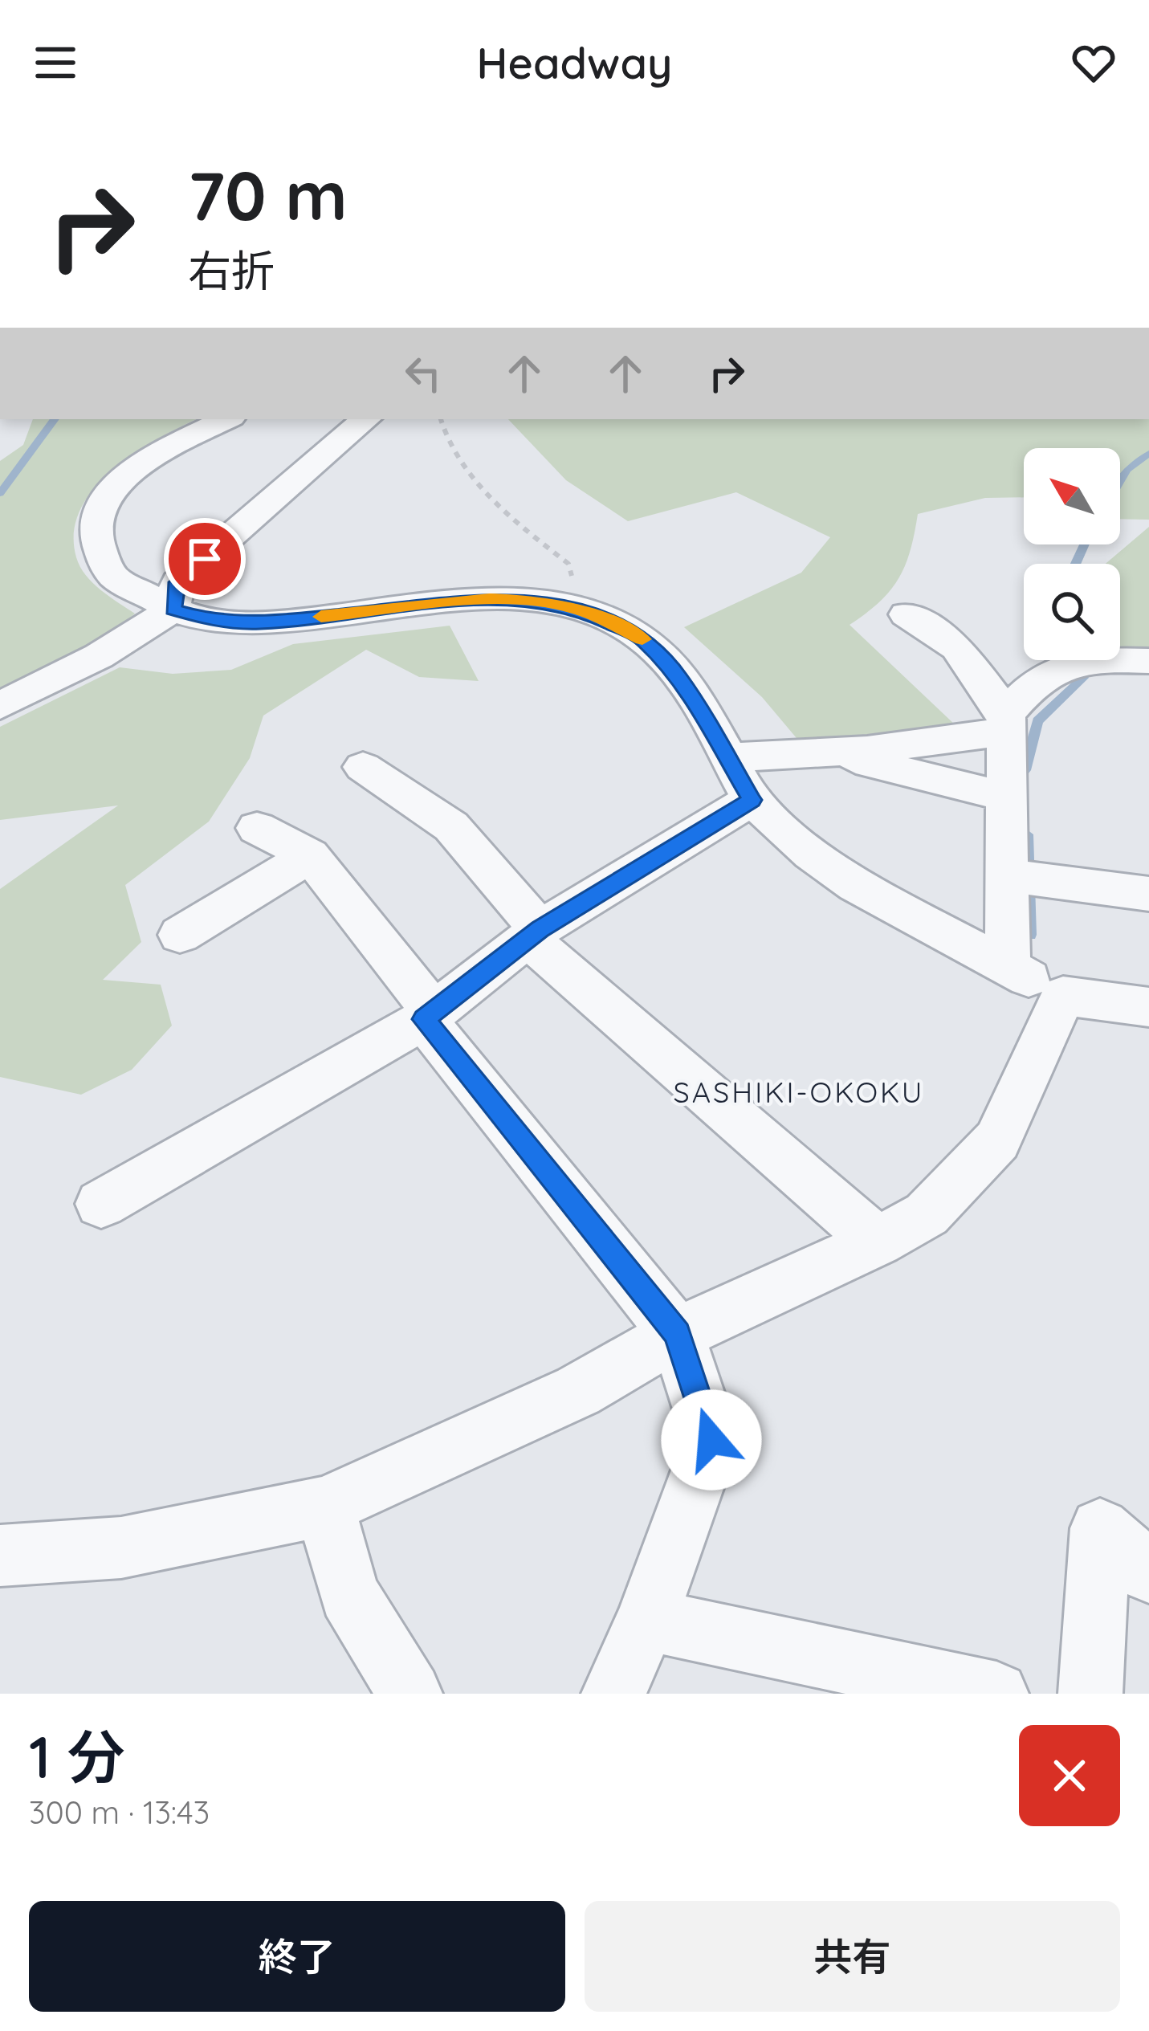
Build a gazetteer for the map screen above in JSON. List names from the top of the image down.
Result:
{
  "districts": ["SASHIKI-OKOKU"],
  "north": "top left",
  "page": {
    "header": "Headway",
    "turn": ["70 m", "右折"],
    "heading": ["1 分", "300 m · 13:43"],
    "buttons": ["終了", "共有"]
  }
}
